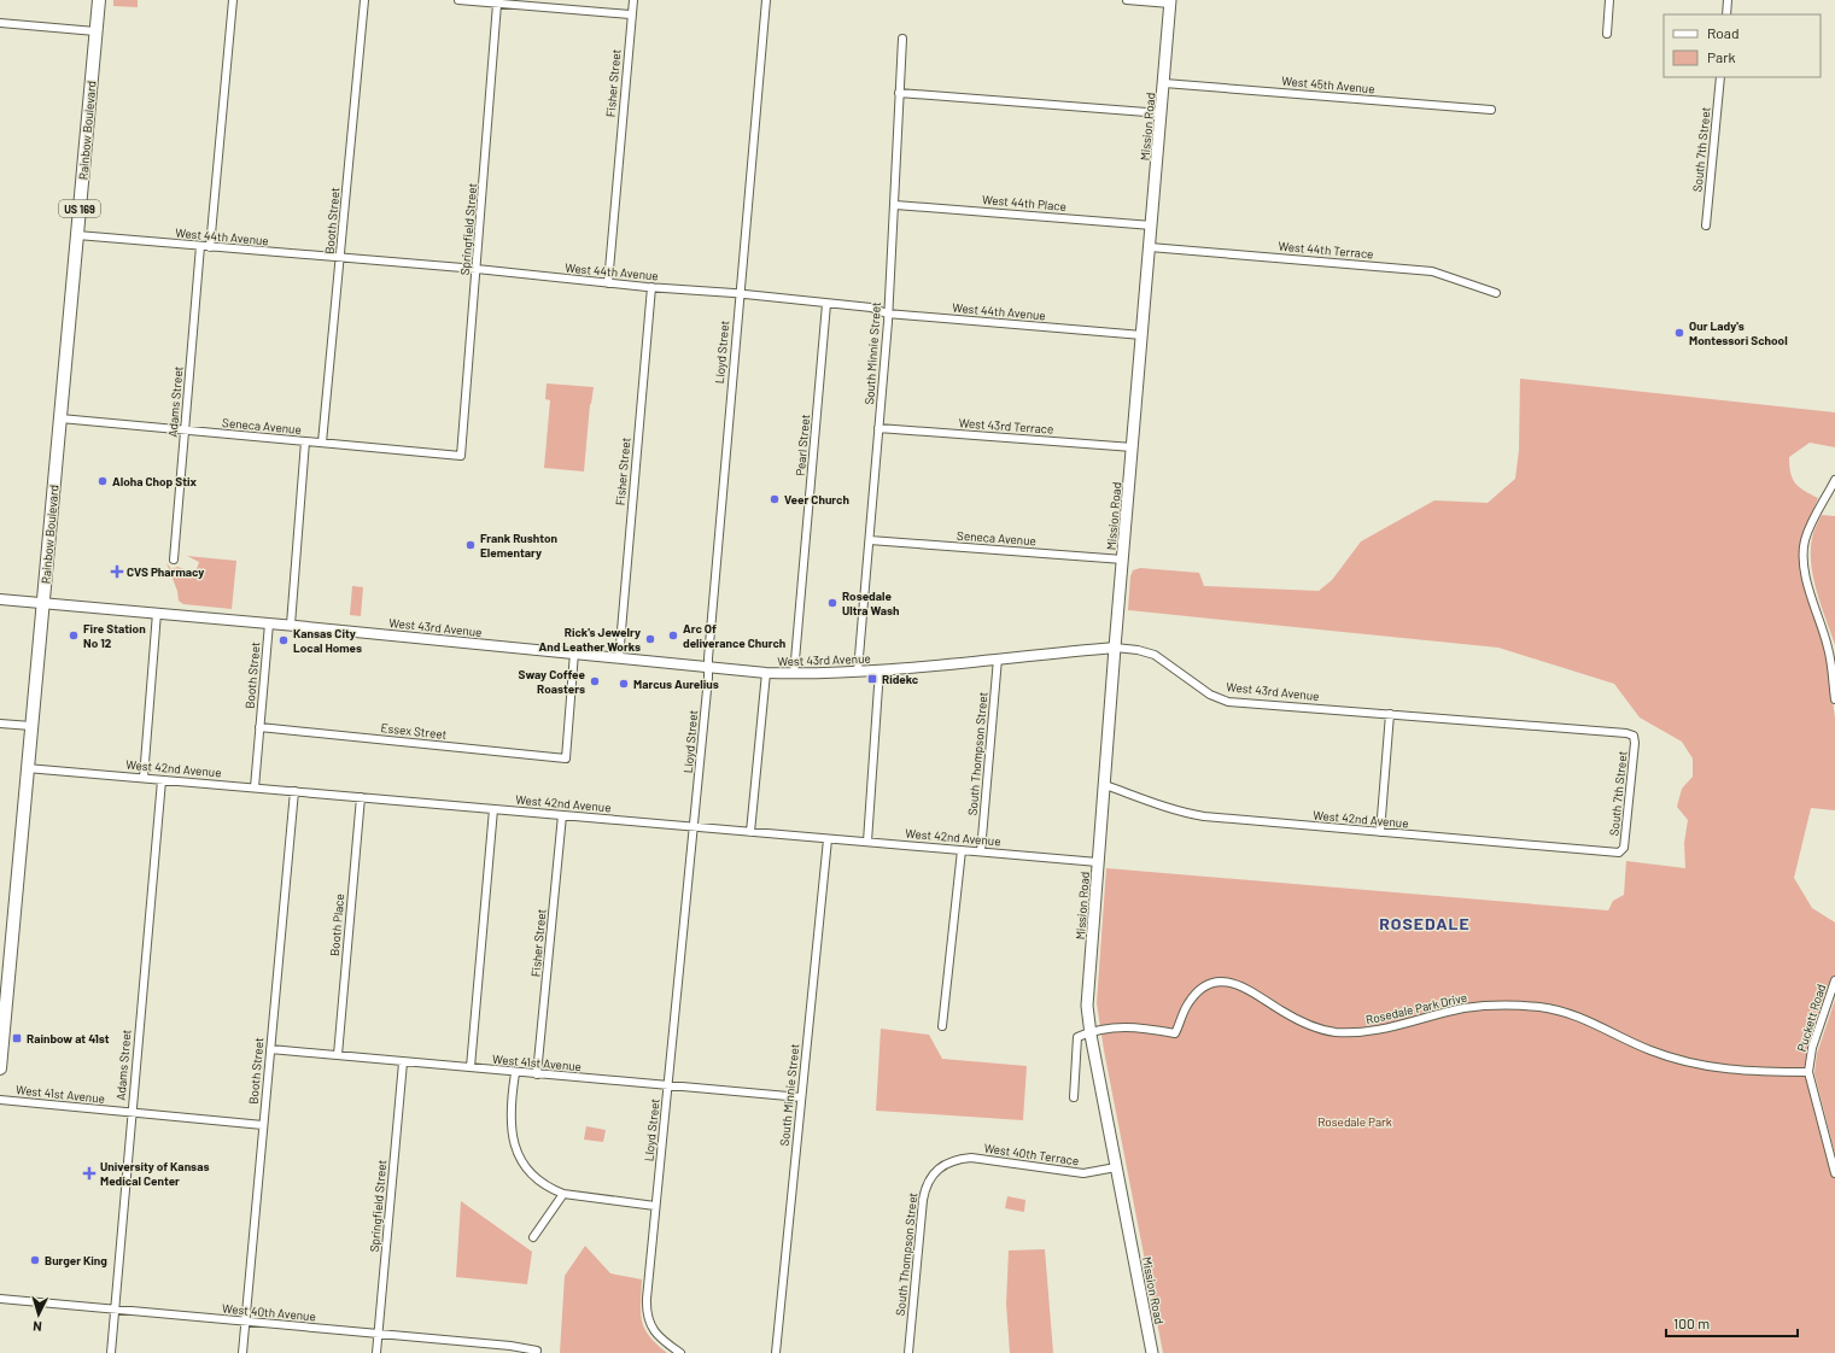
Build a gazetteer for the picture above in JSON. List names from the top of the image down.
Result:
{
  "streets": {
    "main road": ["Mission Road", "Rainbow Boulevard", "US 169"],
    "street": [
      "Fisher Street",
      "West 45th Avenue",
      "South 7th Street",
      "West 44th Place",
      "Booth Street",
      "Springfield Street",
      "West 44th Avenue",
      "West 44th Terrace",
      "Lloyd Street",
      "South Minnie Street",
      "Adams Street",
      "Seneca Avenue",
      "West 43rd Terrace",
      "Pearl Street",
      "West 43rd Avenue",
      "Essex Street",
      "South Thompson Street",
      "West 42nd Avenue",
      "Booth Place",
      "Rosedale Park Drive",
      "Puckett Road",
      "West 41st Avenue",
      "West 40th Terrace",
      "West 40th Avenue"
    ]
  },
  "crossings": [
    ["Fisher Street", "West 44th Avenue"],
    ["Fisher Street", "West 43rd Avenue"],
    ["Fisher Street", "West 42nd Avenue"],
    ["Fisher Street", "West 41st Avenue"],
    ["West 45th Avenue", "Mission Road"],
    ["Mission Road", "West 44th Place"],
    ["Mission Road", "West 44th Avenue"],
    ["Mission Road", "West 44th Terrace"],
    ["Mission Road", "Seneca Avenue"],
    ["Mission Road", "West 43rd Terrace"],
    ["Mission Road", "West 43rd Avenue"],
    ["Mission Road", "West 42nd Avenue"],
    ["Mission Road", "Rosedale Park Drive"],
    ["Mission Road", "West 40th Terrace"],
    ["Rainbow Boulevard", "West 44th Avenue"],
    ["Rainbow Boulevard", "Seneca Avenue"],
    ["Rainbow Boulevard", "West 43rd Avenue"],
    ["Rainbow Boulevard", "West 42nd Avenue"],
    ["South 7th Street", "West 43rd Avenue"],
    ["South 7th Street", "West 42nd Avenue"],
    ["West 44th Place", "South Minnie Street"],
    ["Booth Street", "West 44th Avenue"],
    ["Booth Street", "Seneca Avenue"],
    ["Booth Street", "West 43rd Avenue"],
    ["Booth Street", "Essex Street"],
    ["Booth Street", "West 42nd Avenue"],
    ["Booth Street", "West 41st Avenue"],
    ["Booth Street", "West 40th Avenue"],
    ["Springfield Street", "West 44th Avenue"],
    ["Springfield Street", "Seneca Avenue"],
    ["Springfield Street", "West 41st Avenue"],
    ["Springfield Street", "West 40th Avenue"],
    ["West 44th Avenue", "Lloyd Street"],
    ["West 44th Avenue", "South Minnie Street"],
    ["West 44th Avenue", "Adams Street"],
    ["West 44th Avenue", "Pearl Street"],
    ["Lloyd Street", "West 43rd Avenue"],
    ["Lloyd Street", "West 42nd Avenue"],
    ["Lloyd Street", "West 41st Avenue"],
    ["South Minnie Street", "Seneca Avenue"],
    ["South Minnie Street", "West 43rd Terrace"],
    ["South Minnie Street", "West 43rd Avenue"],
    ["South Minnie Street", "West 42nd Avenue"],
    ["South Minnie Street", "West 41st Avenue"],
    ["Adams Street", "Seneca Avenue"],
    ["Adams Street", "West 42nd Avenue"],
    ["Adams Street", "West 41st Avenue"],
    ["Adams Street", "West 40th Avenue"],
    ["Pearl Street", "West 43rd Avenue"],
    ["West 43rd Avenue", "Essex Street"],
    ["West 43rd Avenue", "South Thompson Street"],
    ["South Thompson Street", "West 42nd Avenue"],
    ["South Thompson Street", "West 40th Terrace"],
    ["West 42nd Avenue", "Booth Place"],
    ["Booth Place", "West 41st Avenue"],
    ["Rosedale Park Drive", "Puckett Road"]
  ],
  "districts": ["ROSEDALE"],
  "parks": ["Rosedale Park"],
  "places": {
    "other": [
      "Our Lady's Montessori School",
      "Aloha Chop Stix",
      "Veer Church",
      "Frank Rushton Elementary",
      "Rosedale Ultra Wash",
      "Fire Station No 12",
      "Arc Of deliverance Church",
      "Rick's Jewelry And Leather Works",
      "Kansas City Local Homes",
      "Sway Coffee Roasters",
      "Marcus Aurelius",
      "Burger King"
    ],
    "health": ["CVS Pharmacy", "University of Kansas Medical Center"],
    "transit": ["Ridekc", "Rainbow at 41st"]
  },
  "legend": ["Road", "Park"],
  "scale_bar": "100 m",
  "north": "bottom"
}
